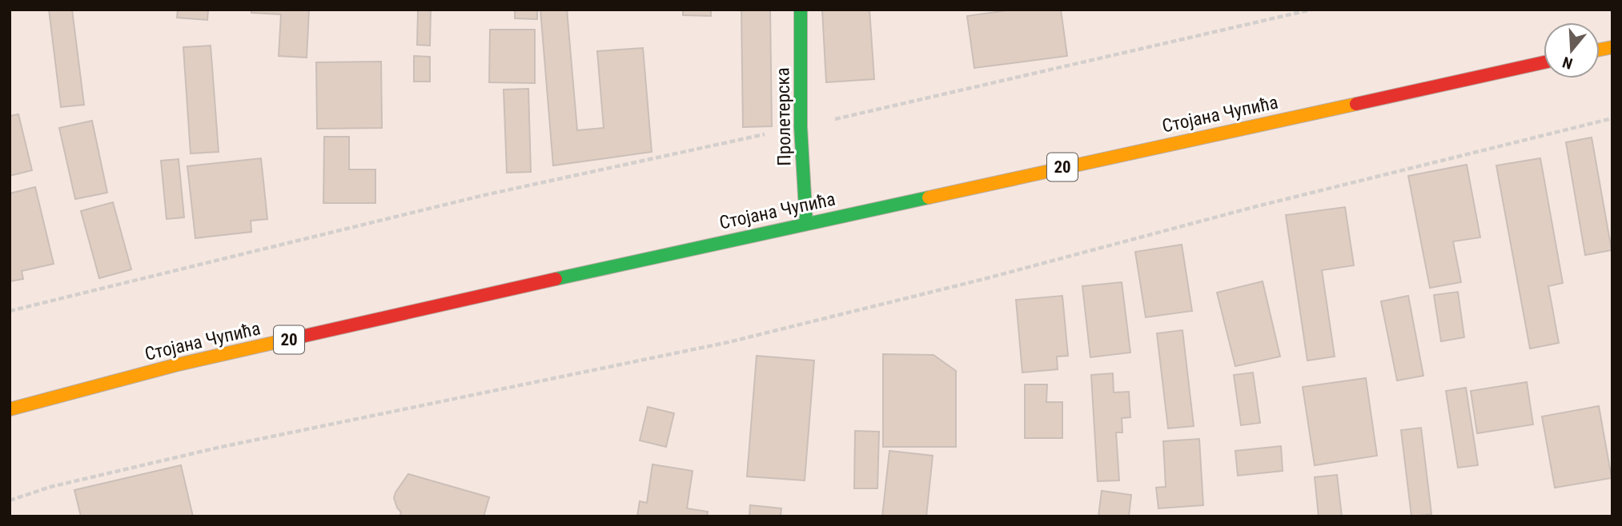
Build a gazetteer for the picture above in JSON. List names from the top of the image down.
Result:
{
  "streets": {
    "main road": ["Стојана Чупића", "Пролетерска", "20"]
  },
  "crossings": [
    ["Стојана Чупића", "Пролетерска"]
  ],
  "north": "bottom"
}
